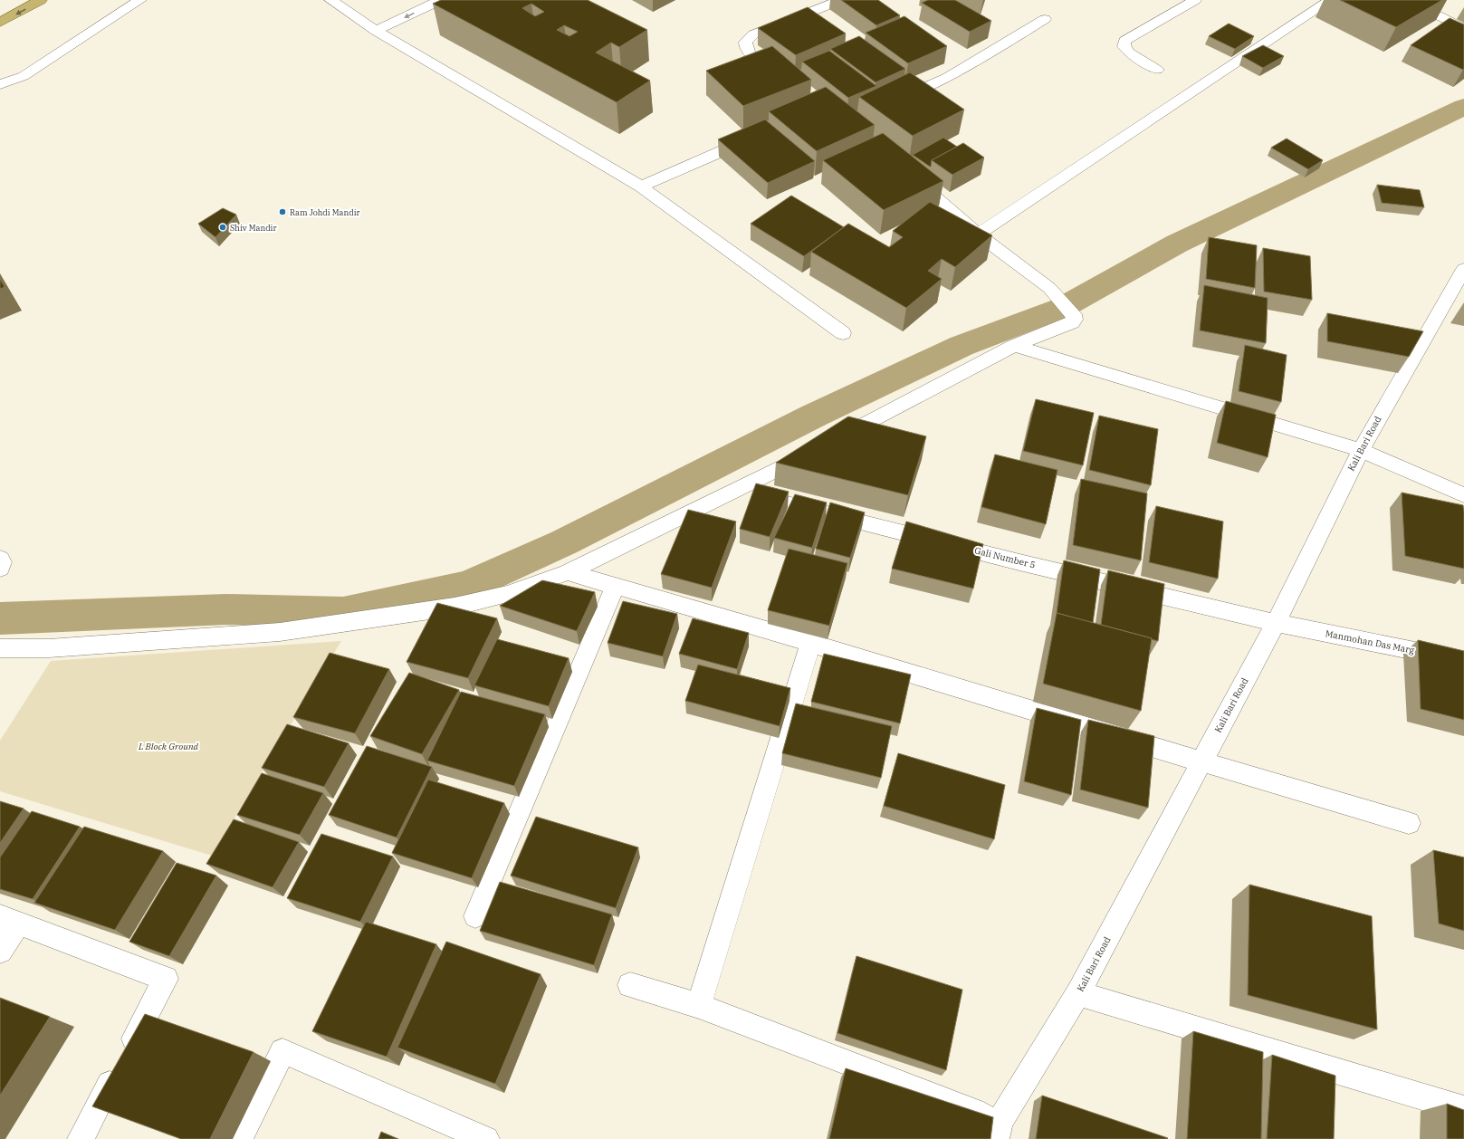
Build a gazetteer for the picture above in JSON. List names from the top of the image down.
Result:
{
  "streets": {
    "street": ["Kali Bari Road", "Gali Number 5", "Manmohan Das Marg"]
  },
  "crossings": [
    ["Kali Bari Road", "Gali Number 5"],
    ["Kali Bari Road", "Manmohan Das Marg"],
    ["Gali Number 5", "Manmohan Das Marg"]
  ],
  "parks": ["L Block Ground"],
  "places": ["Ram Johdi Mandir", "Shiv Mandir"]
}
